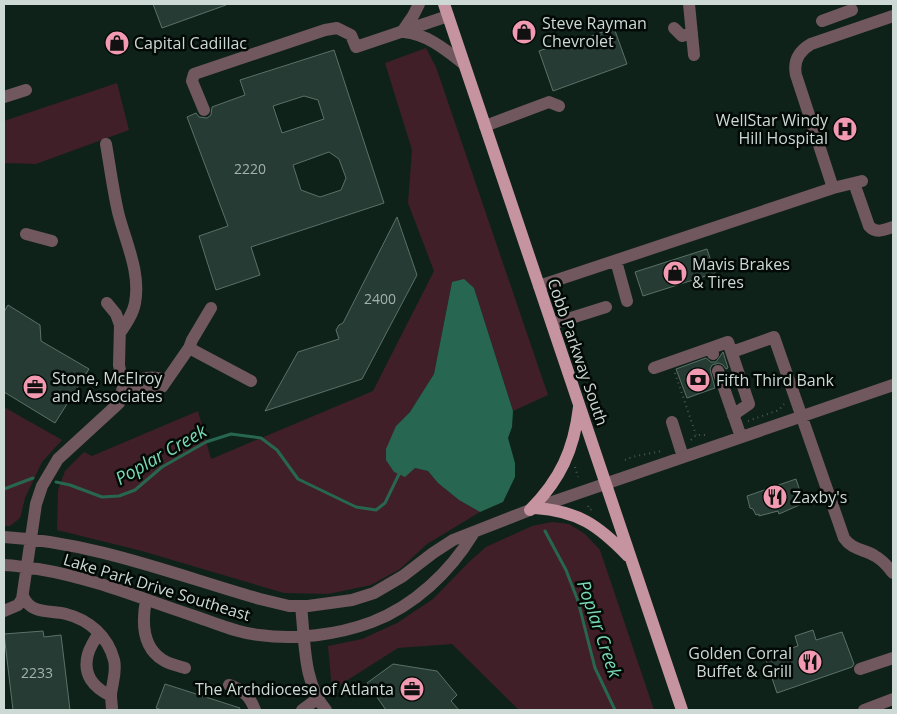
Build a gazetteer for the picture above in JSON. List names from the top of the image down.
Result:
{
  "streets": {
    "main road": ["Cobb Parkway South"],
    "street": ["Lake Park Drive Southeast"]
  },
  "crossings": [
    ["Cobb Parkway South", "Lake Park Drive Southeast"]
  ],
  "water": ["Poplar Creek"],
  "places": {
    "shop": ["Steve Rayman Chevrolet", "Capital Cadillac", "Mavis Brakes & Tires"],
    "hospital": ["WellStar Windy Hill Hospital"],
    "bank": ["Fifth Third Bank"],
    "office": ["Stone, McElroy and Associates", "The Archdiocese of Atlanta"],
    "restaurant": ["Zaxby's", "Golden Corral Buffet & Grill"]
  },
  "house_numbers": ["2220", "2400", "2233"]
}
